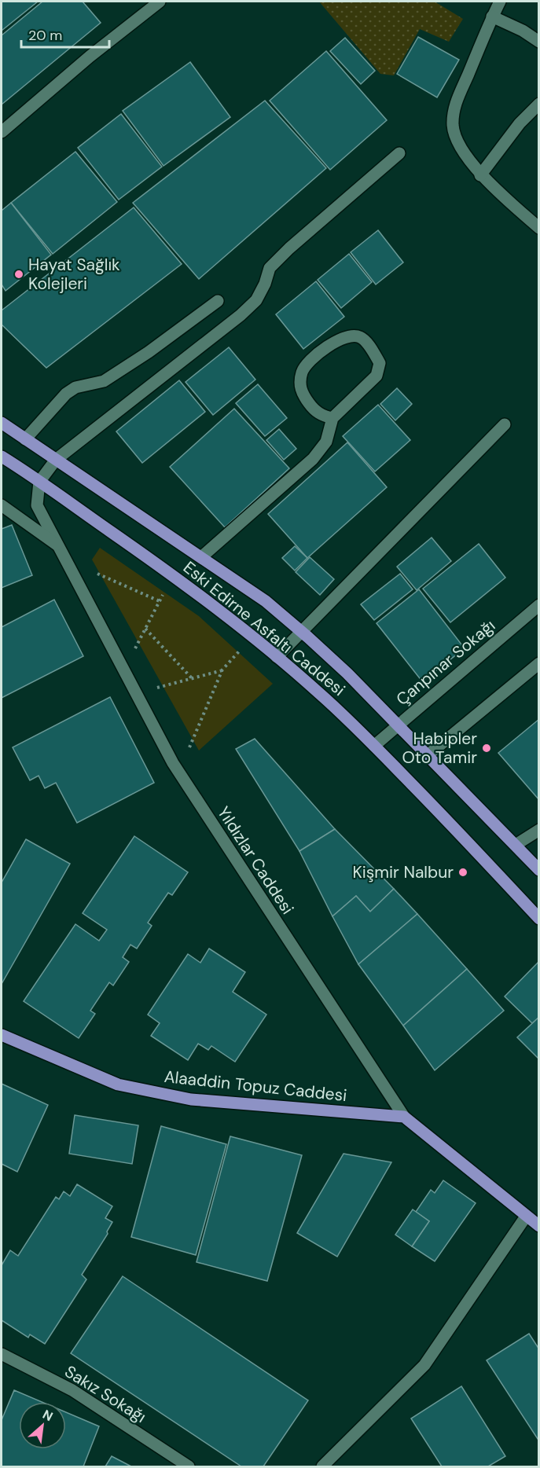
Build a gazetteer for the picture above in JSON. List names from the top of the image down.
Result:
{
  "streets": {
    "main road": ["Eski Edirne Asfaltı Caddesi", "Yıldızlar Caddesi", "Alaaddin Topuz Caddesi"],
    "street": ["Çanpınar Sokağı", "Sakız Sokağı"]
  },
  "crossings": [
    ["Eski Edirne Asfaltı Caddesi", "Çanpınar Sokağı"],
    ["Eski Edirne Asfaltı Caddesi", "Yıldızlar Caddesi"],
    ["Yıldızlar Caddesi", "Alaaddin Topuz Caddesi"]
  ],
  "places": ["Hayat Sağlık Kolejleri", "Habipler Oto Tamir", "Kişmir Nalbur"],
  "scale_bar": "20 m",
  "north": "top right"
}
